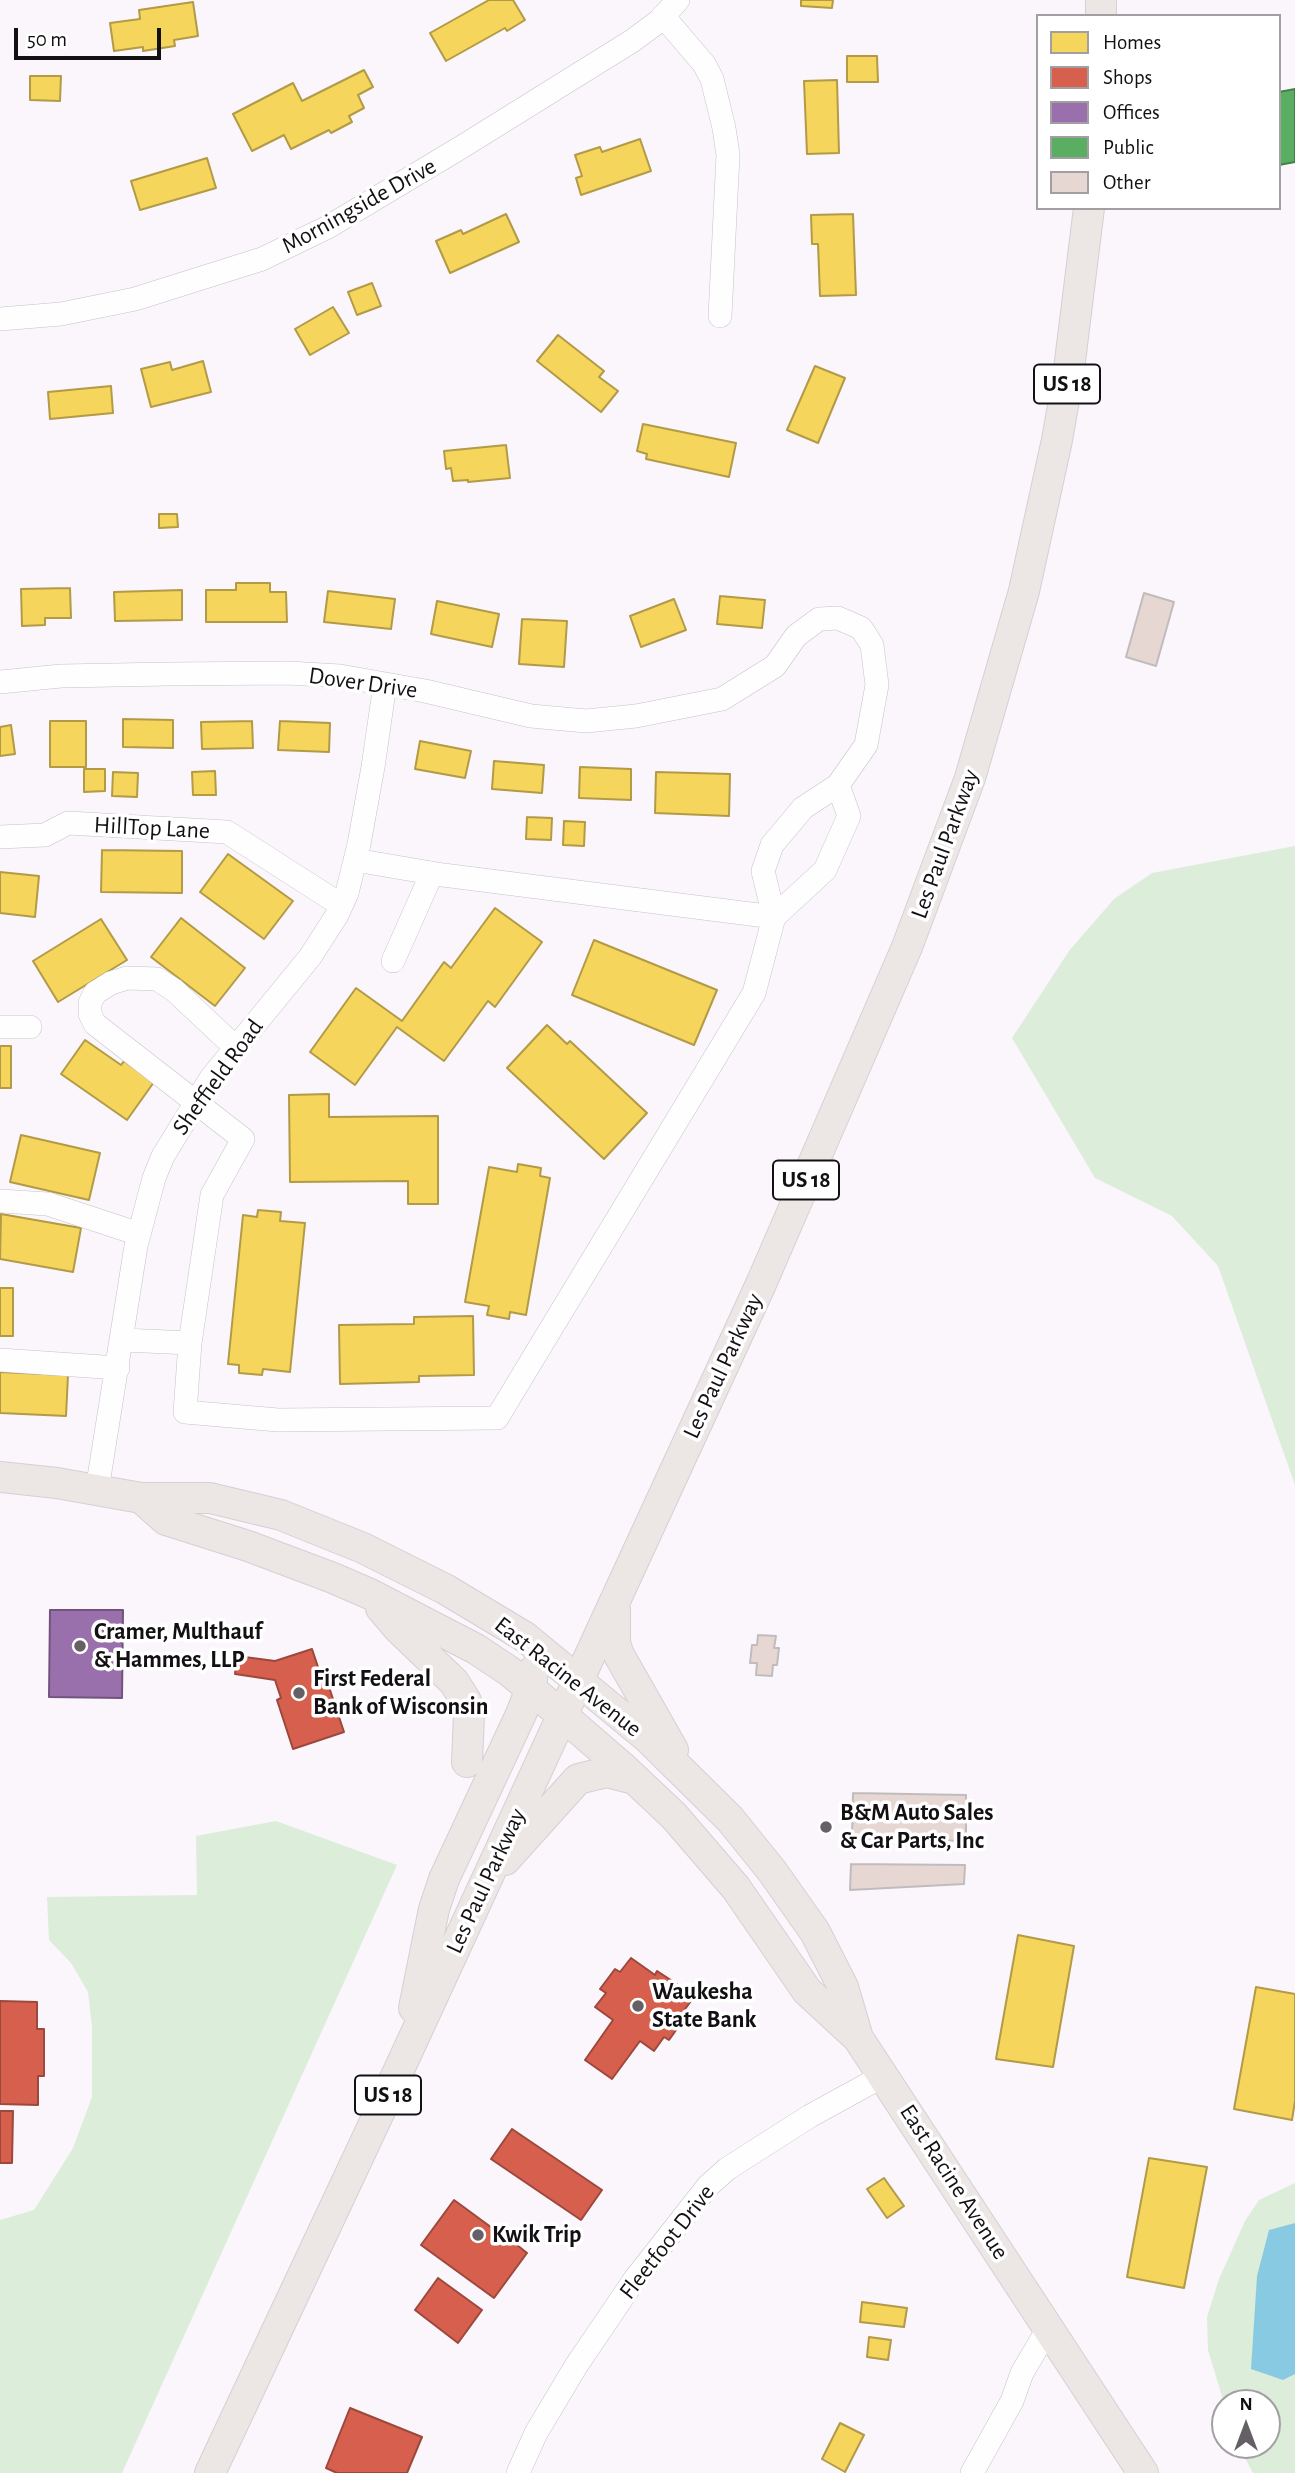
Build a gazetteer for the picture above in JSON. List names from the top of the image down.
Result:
{
  "streets": {
    "main road": ["US 18", "Les Paul Parkway", "East Racine Avenue"],
    "street": [
      "Morningside Drive",
      "Dover Drive",
      "HillTop Lane",
      "Sheffield Road",
      "Fleetfoot Drive"
    ]
  },
  "crossings": [
    ["Dover Drive", "Sheffield Road"],
    ["HillTop Lane", "Sheffield Road"],
    ["Les Paul Parkway", "East Racine Avenue"],
    ["Sheffield Road", "East Racine Avenue"],
    ["East Racine Avenue", "Fleetfoot Drive"]
  ],
  "places": [
    "Cramer, Multhauf & Hammes, LLP",
    "First Federal Bank of Wisconsin",
    "B&M Auto Sales & Car Parts, Inc",
    "Waukesha State Bank",
    "Kwik Trip"
  ],
  "legend": [
    "Homes",
    "Shops",
    "Offices",
    "Public",
    "Other"
  ],
  "scale_bar": "50 m",
  "north": "top"
}
